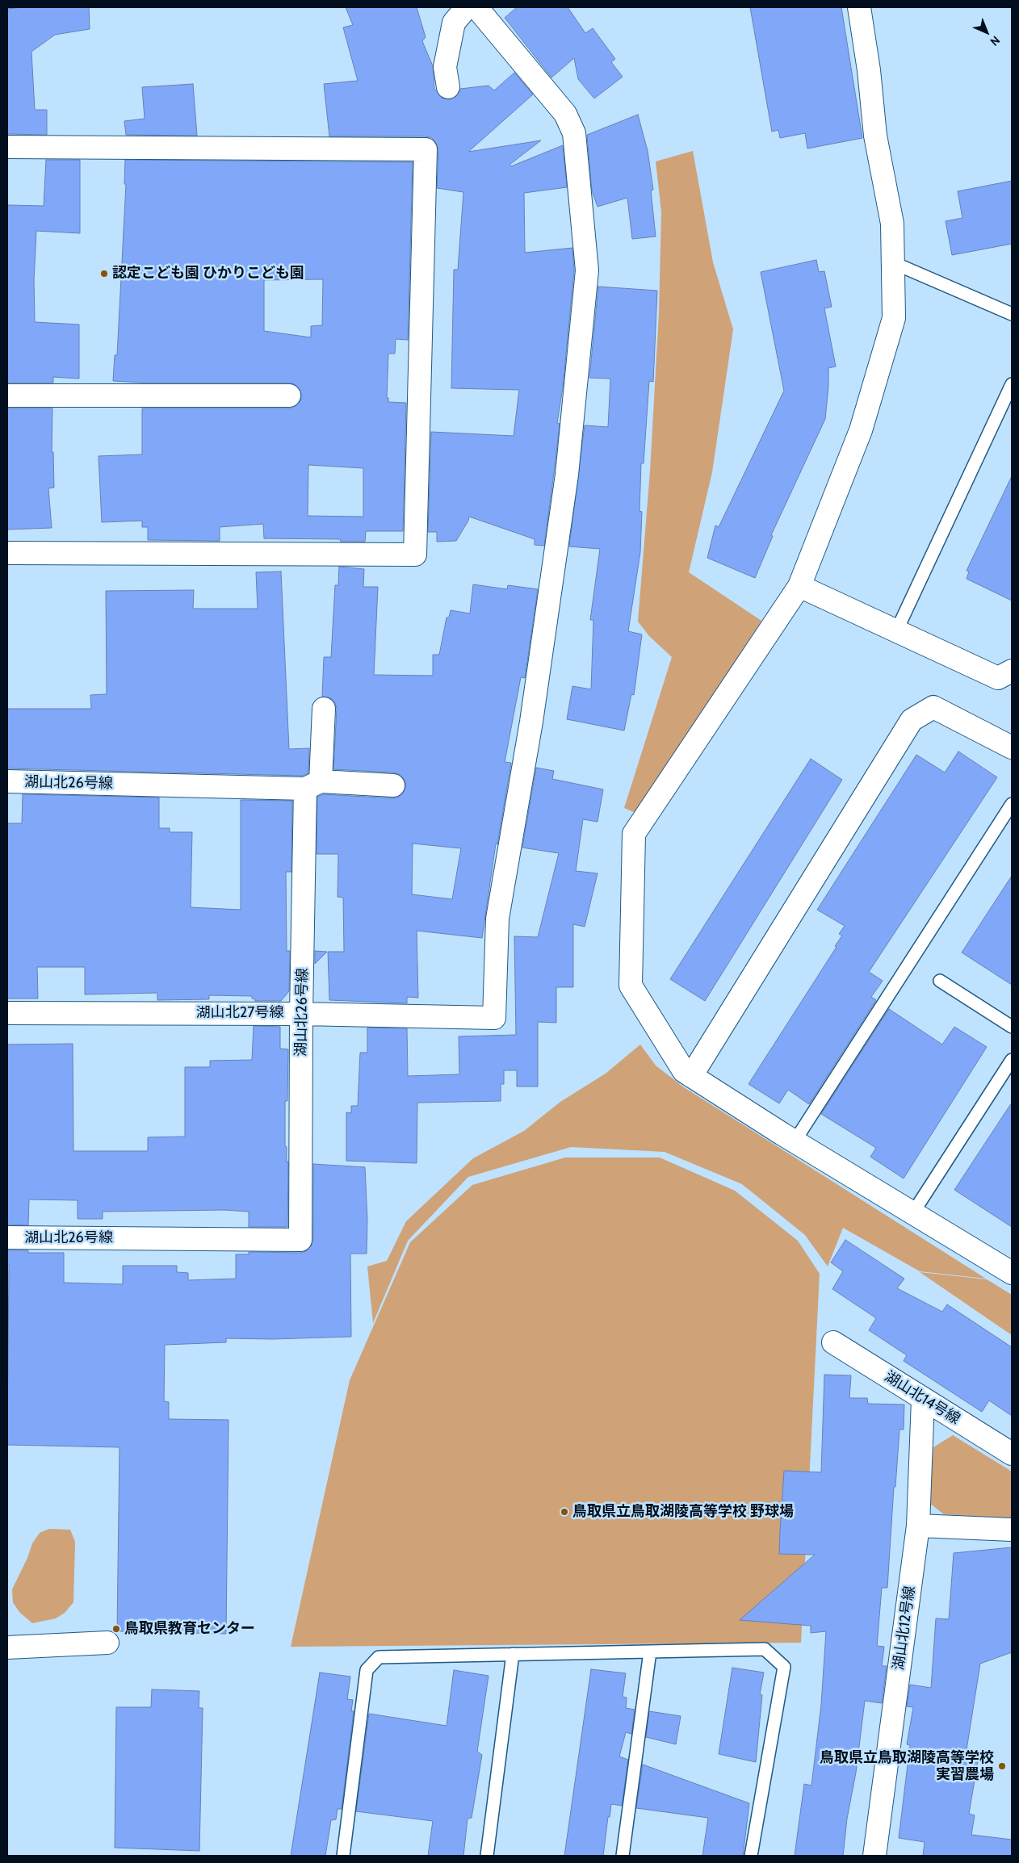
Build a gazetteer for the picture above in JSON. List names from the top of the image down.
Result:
{
  "streets": {
    "street": [
      "湖山北26号線",
      "湖山北27号線",
      "湖山北14号線",
      "湖山北12号線"
    ]
  },
  "crossings": [
    ["湖山北26号線", "湖山北27号線"],
    ["湖山北14号線", "湖山北12号線"]
  ],
  "places": [
    "認定こども園 ひかりこども園",
    "鳥取県立鳥取湖陵高等学校 野球場",
    "鳥取県教育センター",
    "鳥取県立鳥取湖陵高等学校 実習農場"
  ],
  "north": "bottom right"
}
